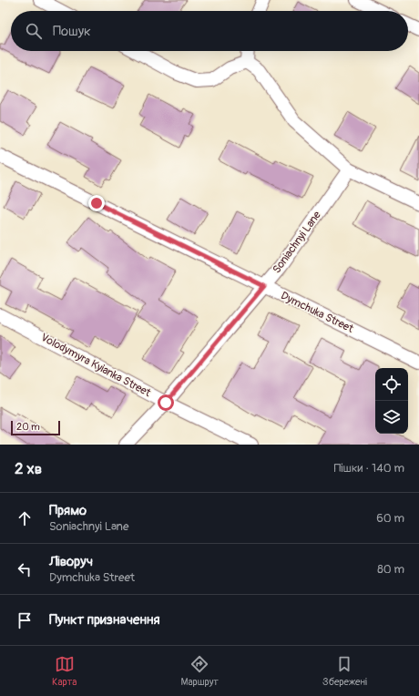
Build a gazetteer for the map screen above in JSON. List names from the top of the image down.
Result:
{
  "streets": {
    "street": ["Soniachnyi Lane", "Dymchuka Street", "Volodymyra Kyianka Street"]
  },
  "crossings": [
    ["Soniachnyi Lane", "Dymchuka Street"],
    ["Soniachnyi Lane", "Volodymyra Kyianka Street"]
  ],
  "scale_bar": "20 m",
  "page": {
    "search": "Пошук",
    "scale": "20 m",
    "heading": ["2 хв", "Пішки · 140 m"],
    "list": [
      ["Прямо", "Soniachnyi Lane", "60 m"],
      ["Ліворуч", "Dymchuka Street", "80 m"],
      "Пункт призначення"
    ],
    "nav": ["Карта", "Маршрут", "Збережені"]
  }
}
